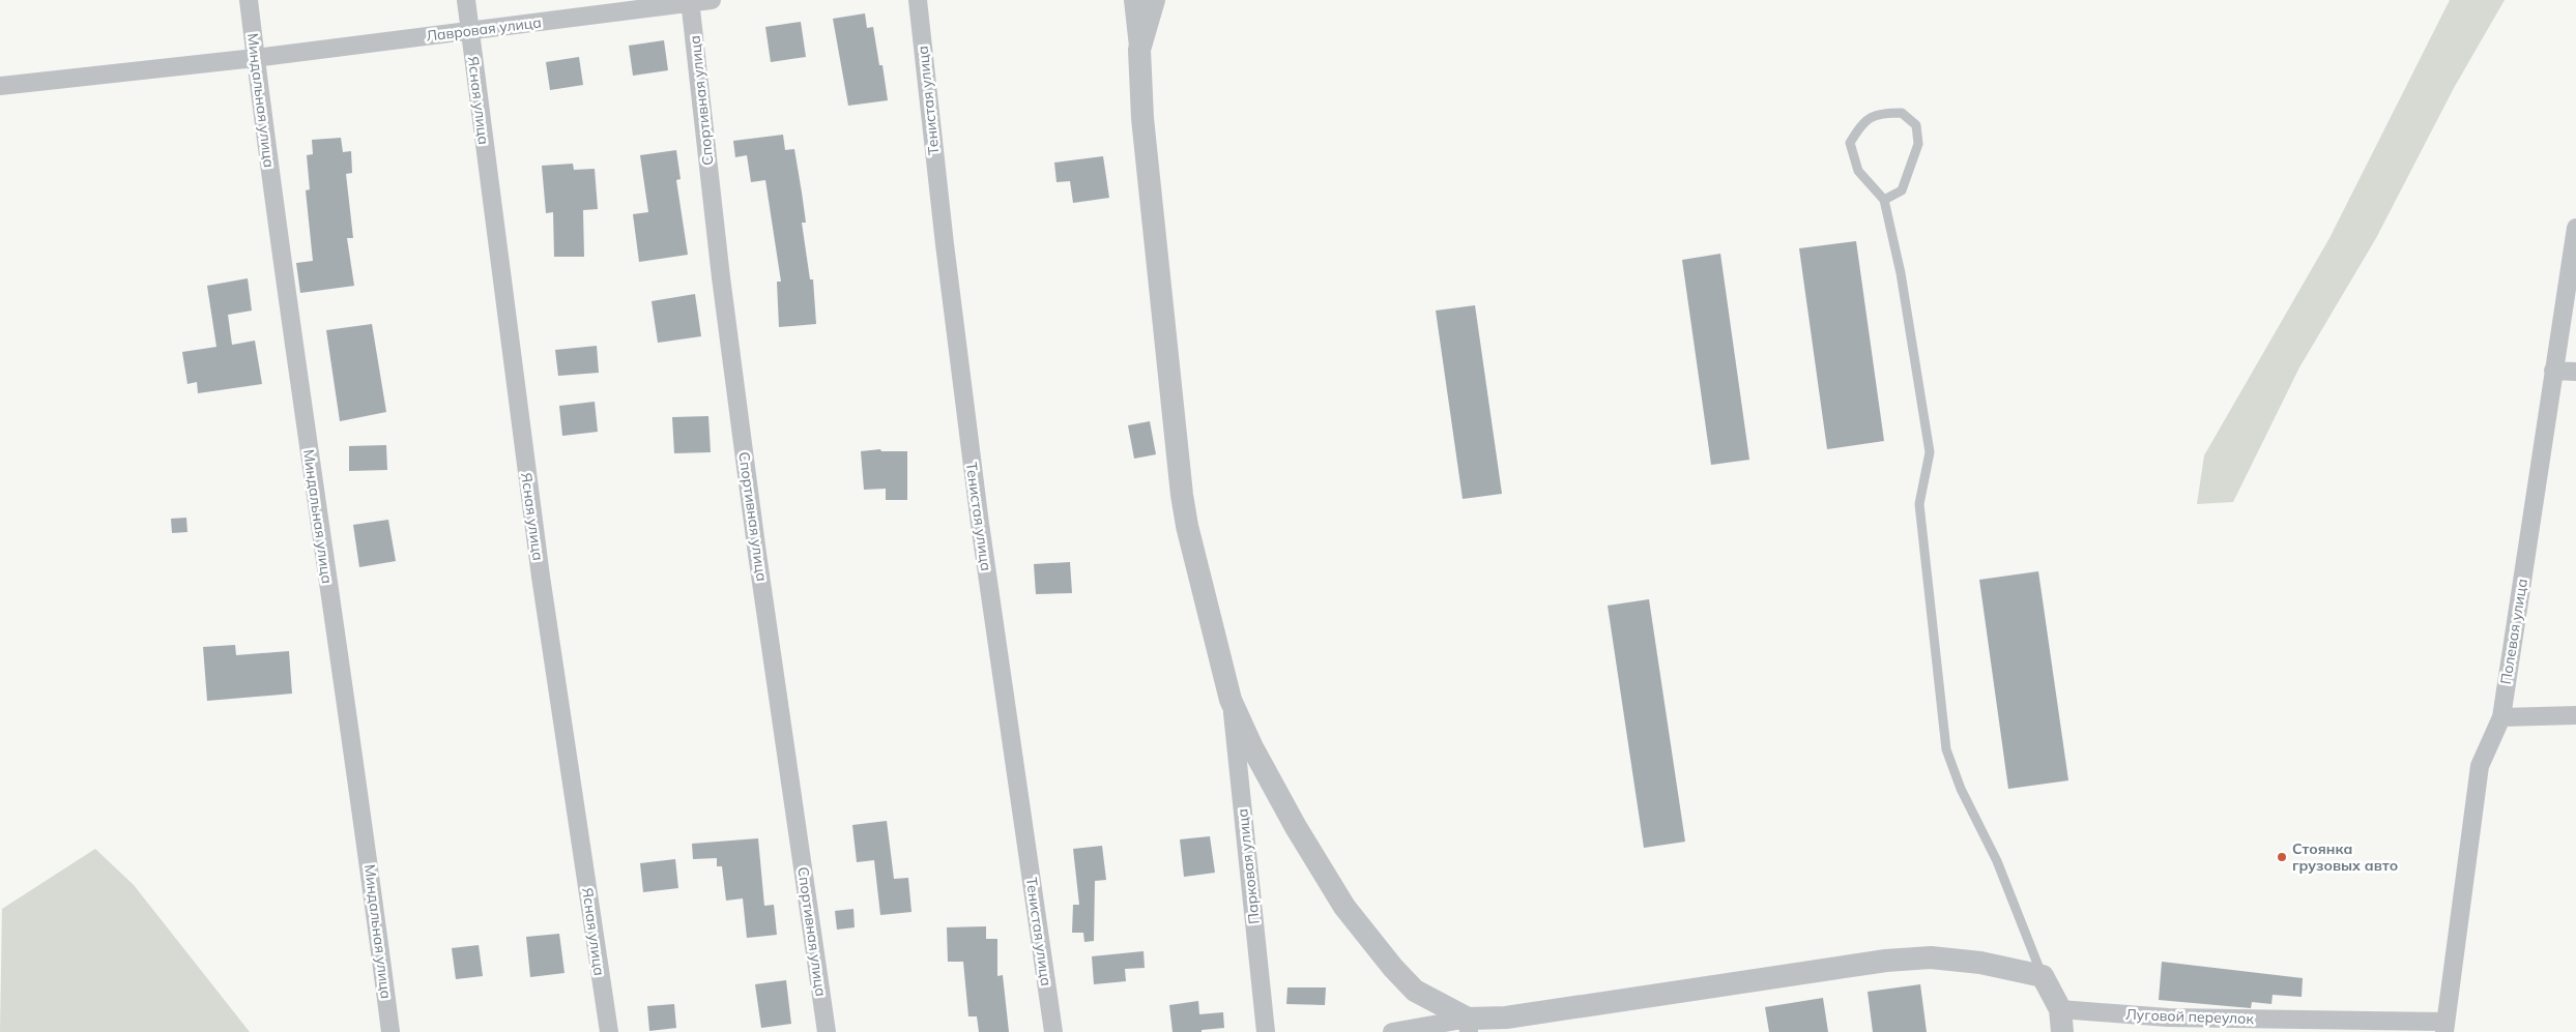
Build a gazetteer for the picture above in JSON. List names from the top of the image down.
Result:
{
  "streets": {
    "street": [
      "Лавровая улица",
      "Миндальная улица",
      "Ясная улица",
      "Спортивная улица",
      "Тенистая улица",
      "Полевая улица",
      "Парковая улица",
      "Луговой переулок"
    ]
  },
  "crossings": [
    ["Лавровая улица", "Миндальная улица"],
    ["Лавровая улица", "Ясная улица"],
    ["Лавровая улица", "Спортивная улица"],
    ["Полевая улица", "Луговой переулок"]
  ],
  "places": ["Стоянка грузовых авто"]
}
